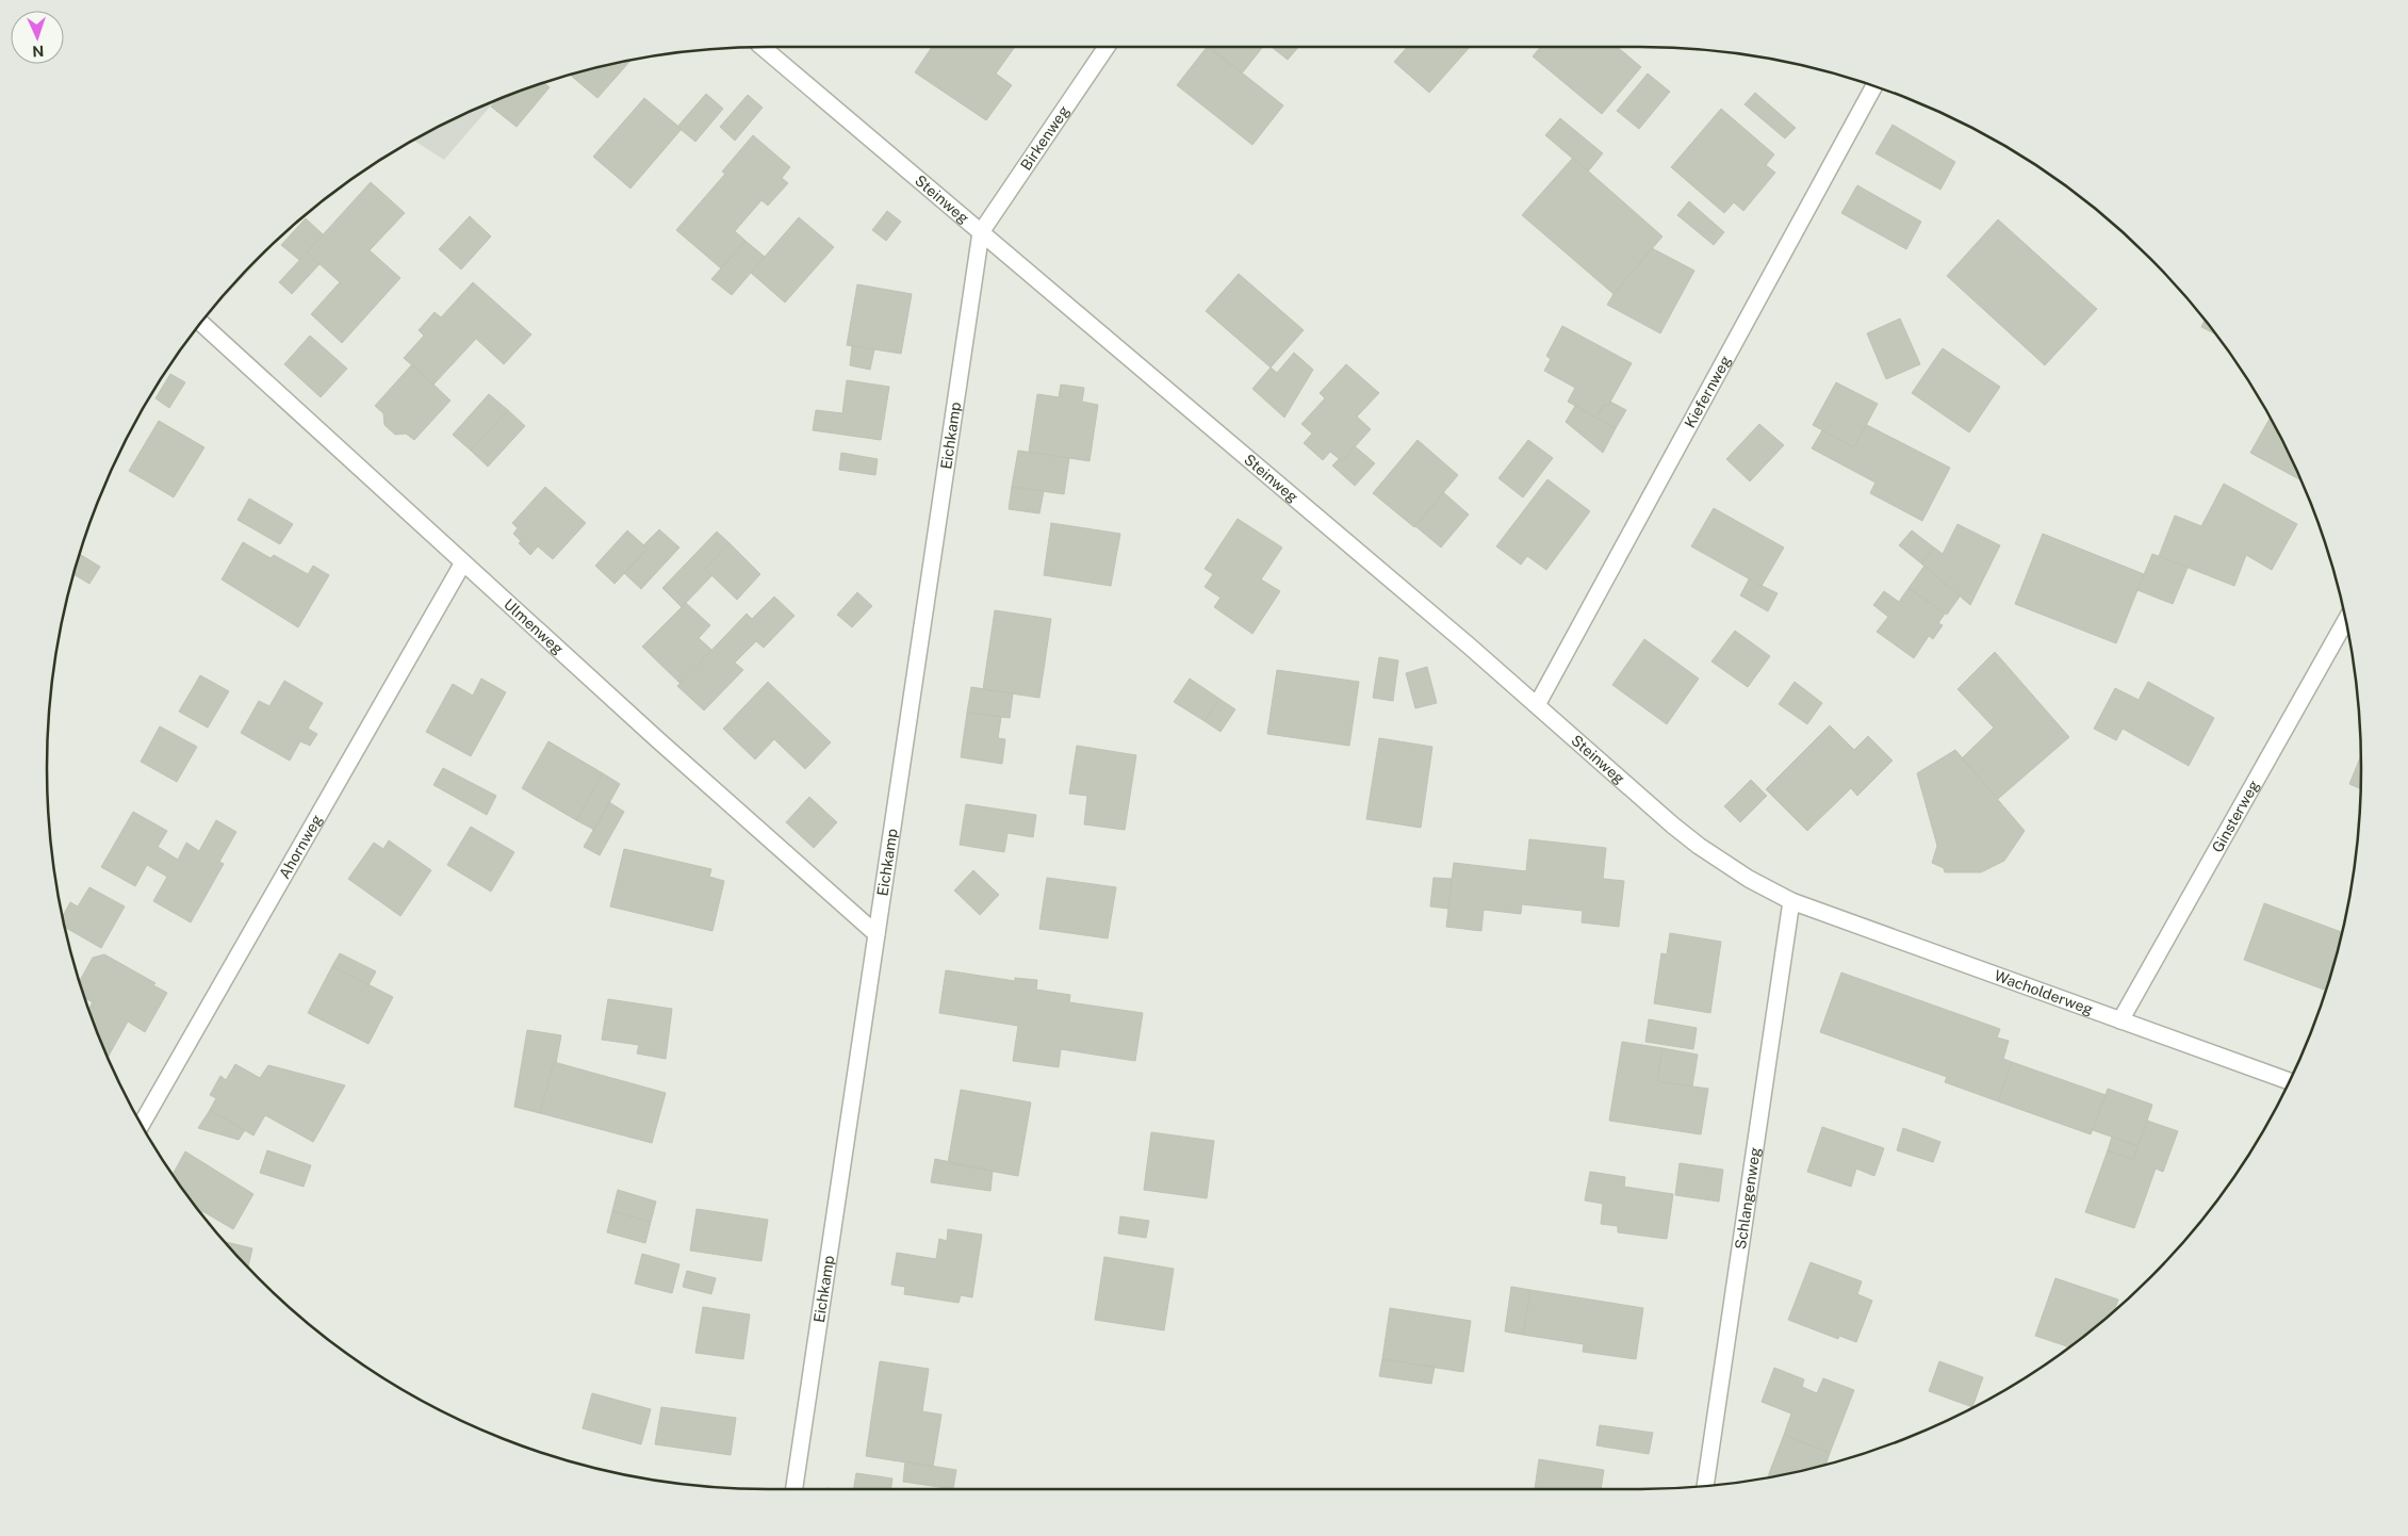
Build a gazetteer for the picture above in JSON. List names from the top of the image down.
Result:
{
  "streets": {
    "street": [
      "Birkenweg",
      "Steinweg",
      "Kiefernweg",
      "Eichkamp",
      "Ulmenweg",
      "Ginsterweg",
      "Ahornweg",
      "Wacholderweg",
      "Schlangenweg"
    ]
  },
  "crossings": [
    ["Birkenweg", "Steinweg"],
    ["Birkenweg", "Eichkamp"],
    ["Steinweg", "Kiefernweg"],
    ["Steinweg", "Eichkamp"],
    ["Steinweg", "Wacholderweg"],
    ["Steinweg", "Schlangenweg"],
    ["Eichkamp", "Ulmenweg"],
    ["Ulmenweg", "Ahornweg"],
    ["Ginsterweg", "Wacholderweg"],
    ["Wacholderweg", "Schlangenweg"]
  ],
  "north": "bottom"
}
